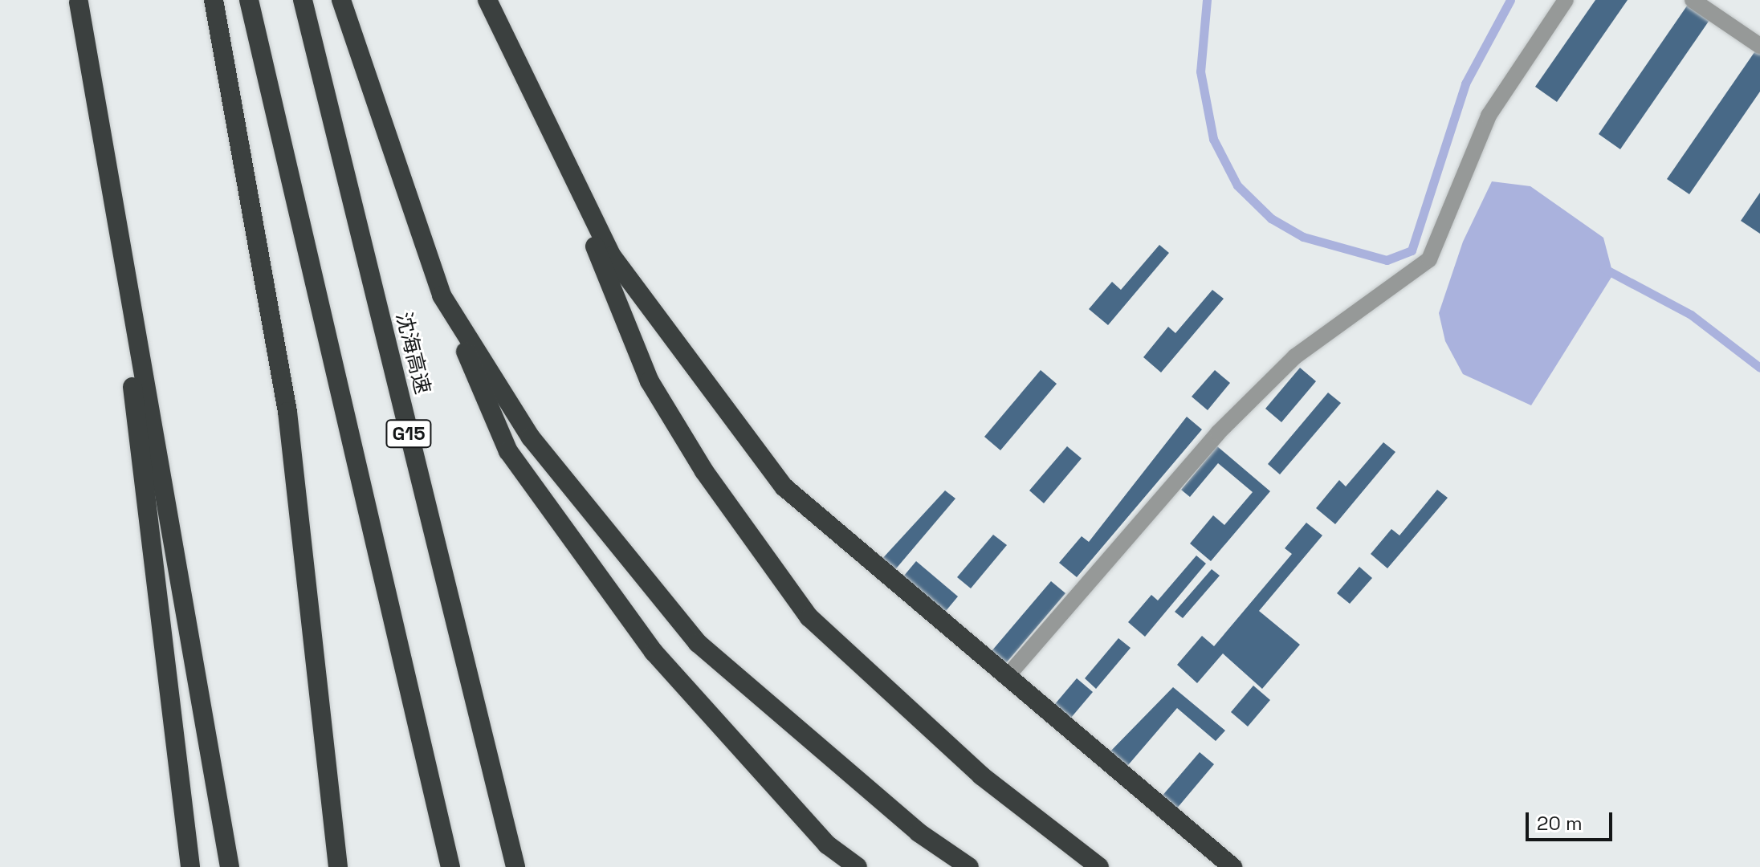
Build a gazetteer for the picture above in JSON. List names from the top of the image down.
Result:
{
  "streets": {
    "highway": ["沈海高速", "G15"]
  },
  "scale_bar": "20 m"
}
